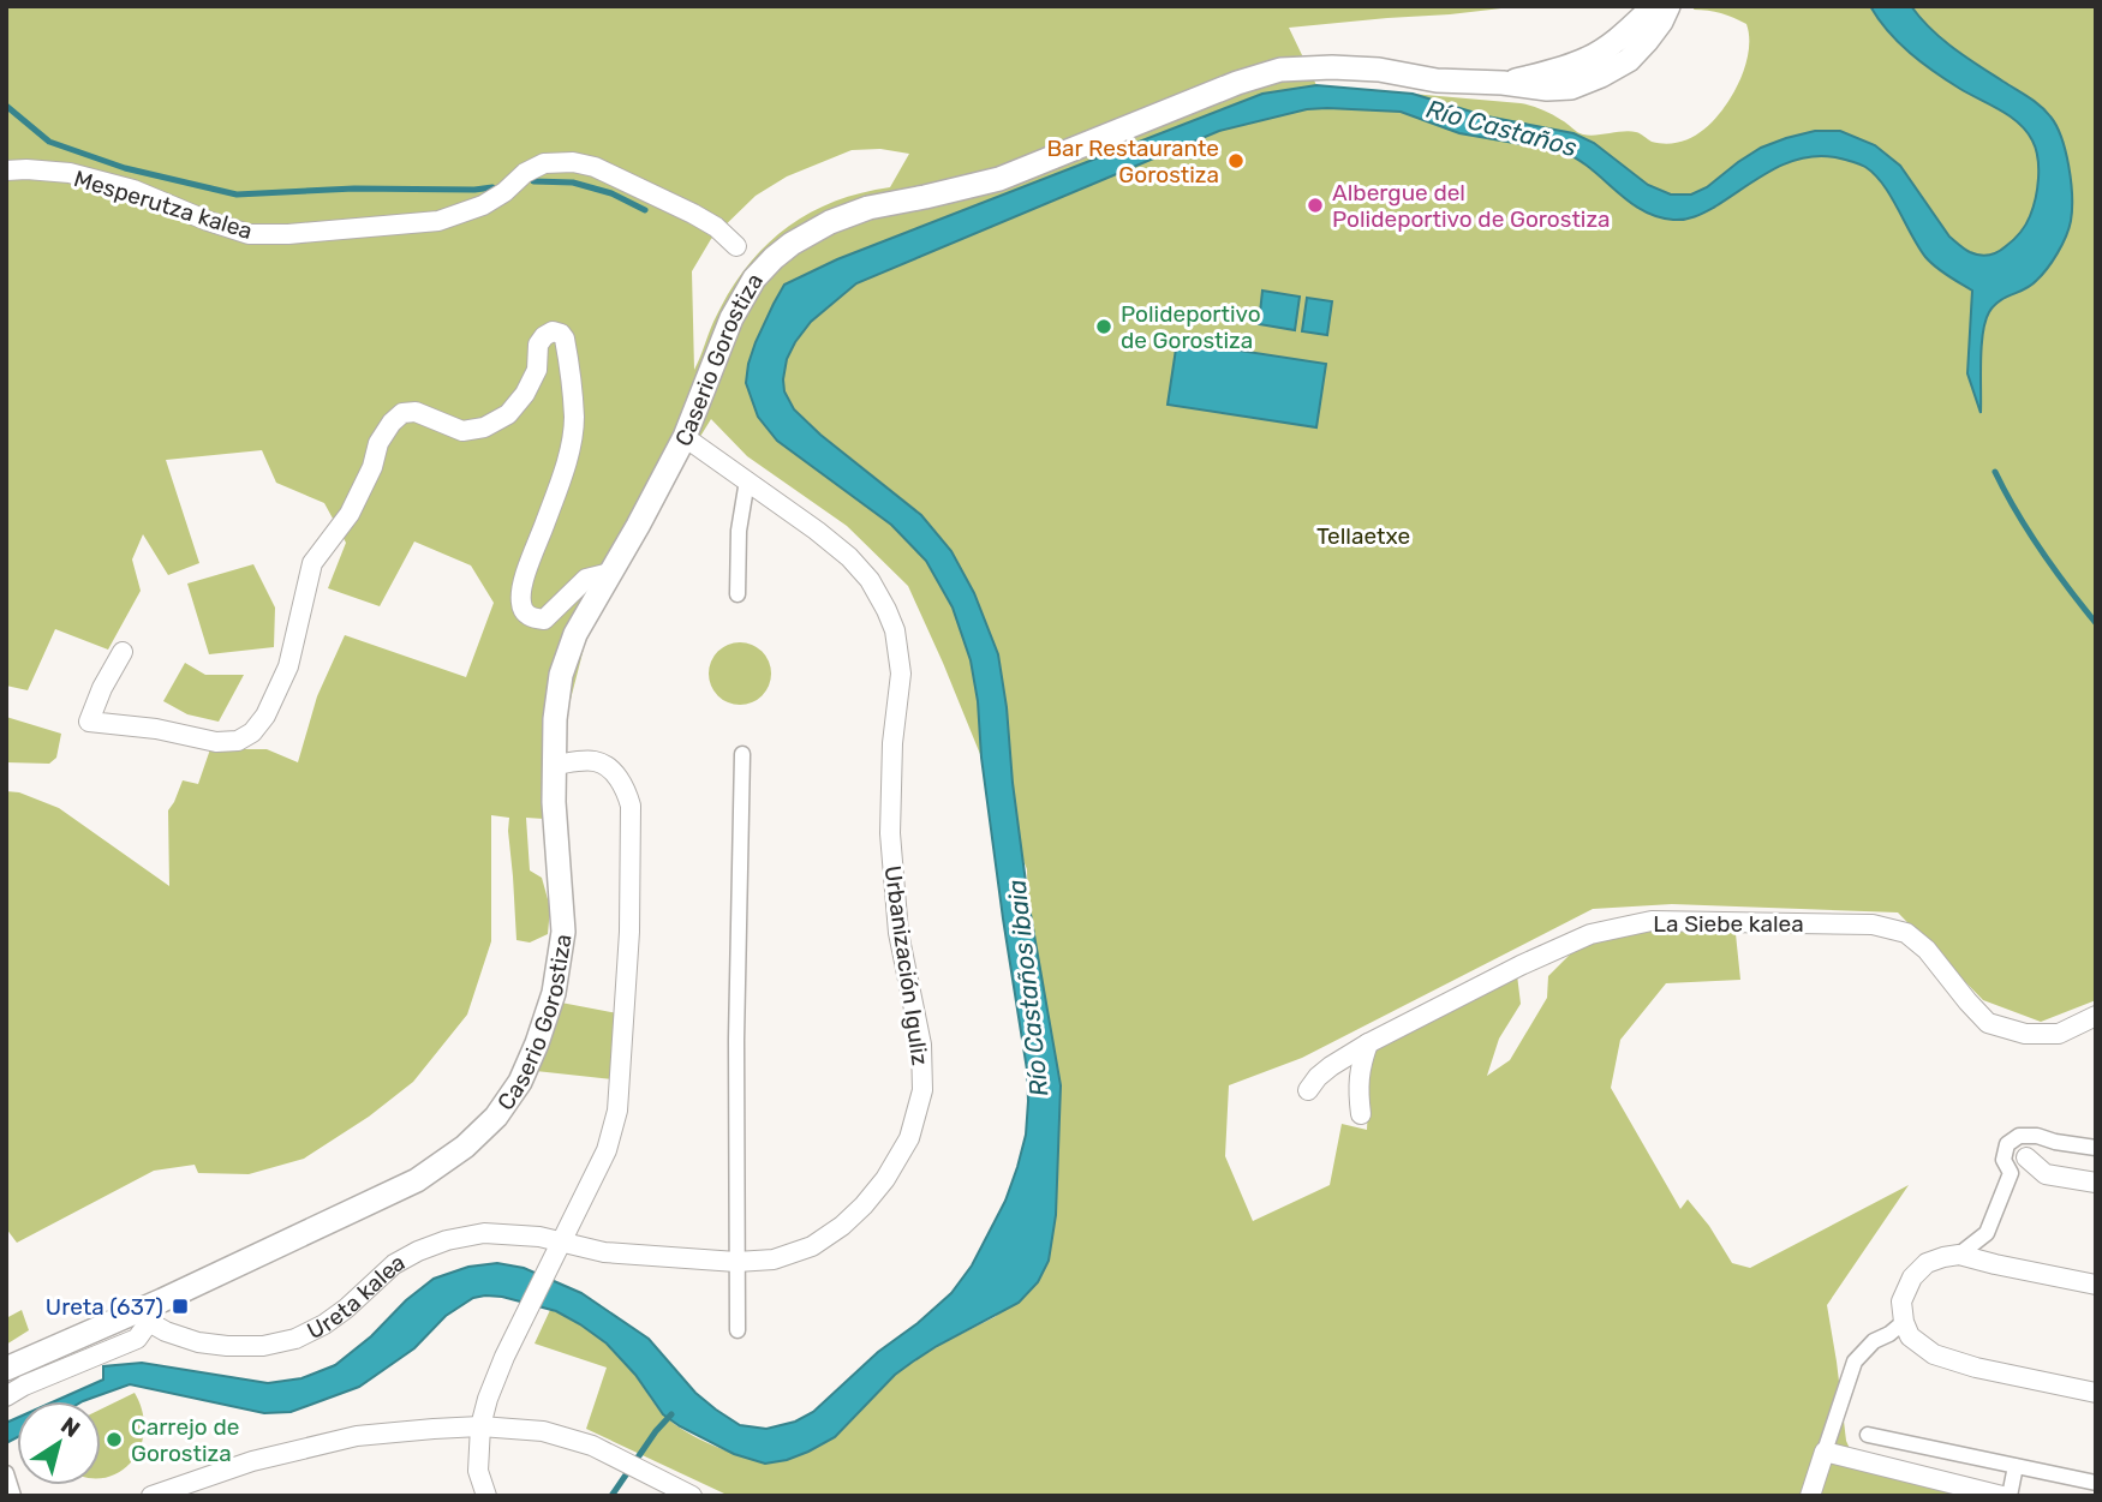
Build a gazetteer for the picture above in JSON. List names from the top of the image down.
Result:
{
  "streets": {
    "street": [
      "Mesperutza kalea",
      "Caserio Gorostiza",
      "La Siebe kalea",
      "Urbanización Iguliz",
      "Ureta kalea"
    ]
  },
  "crossings": [
    ["Caserio Gorostiza", "Urbanización Iguliz"],
    ["Caserio Gorostiza", "Ureta kalea"],
    ["Urbanización Iguliz", "Ureta kalea"]
  ],
  "water": ["Río Castaños", "Río Castaños ibaia"],
  "parks": ["Tellaetxe"],
  "places": {
    "other": [
      "Bar Restaurante Gorostiza",
      "Albergue del Polideportivo de Gorostiza",
      "Polideportivo de Gorostiza",
      "Carrejo de Gorostiza"
    ],
    "transit": ["Ureta (637)"]
  },
  "north": "top right"
}
